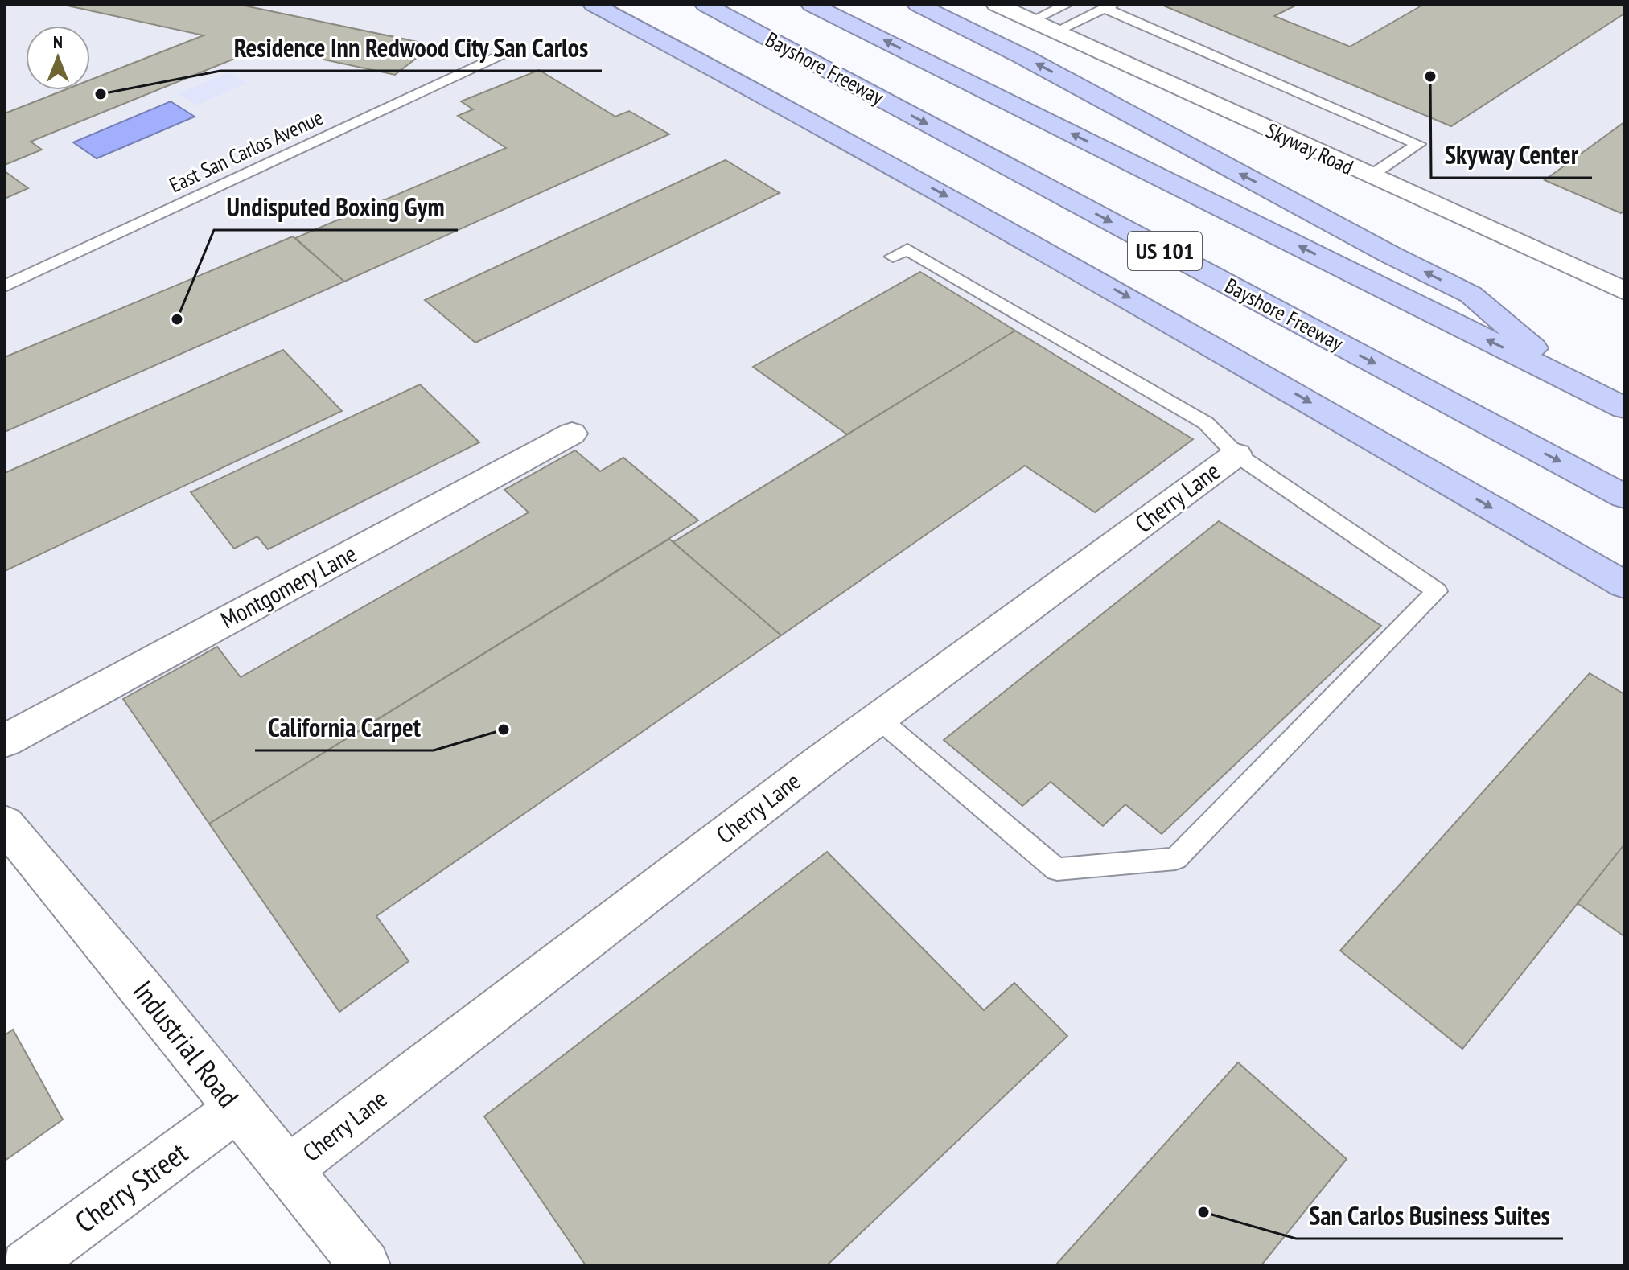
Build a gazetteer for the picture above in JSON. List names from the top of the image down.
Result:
{
  "streets": {
    "highway": ["Bayshore Freeway", "US 101"],
    "street": [
      "Skyway Road",
      "Cherry Lane",
      "Montgomery Lane",
      "Industrial Road",
      "Cherry Street"
    ],
    "lane": ["East San Carlos Avenue"]
  },
  "crossings": [
    ["Cherry Lane", "Industrial Road"],
    ["Industrial Road", "Cherry Street"]
  ],
  "places": [
    "Skyway Center",
    "Residence Inn Redwood City San Carlos",
    "Undisputed Boxing Gym",
    "California Carpet",
    "San Carlos Business Suites"
  ],
  "north": "top"
}
